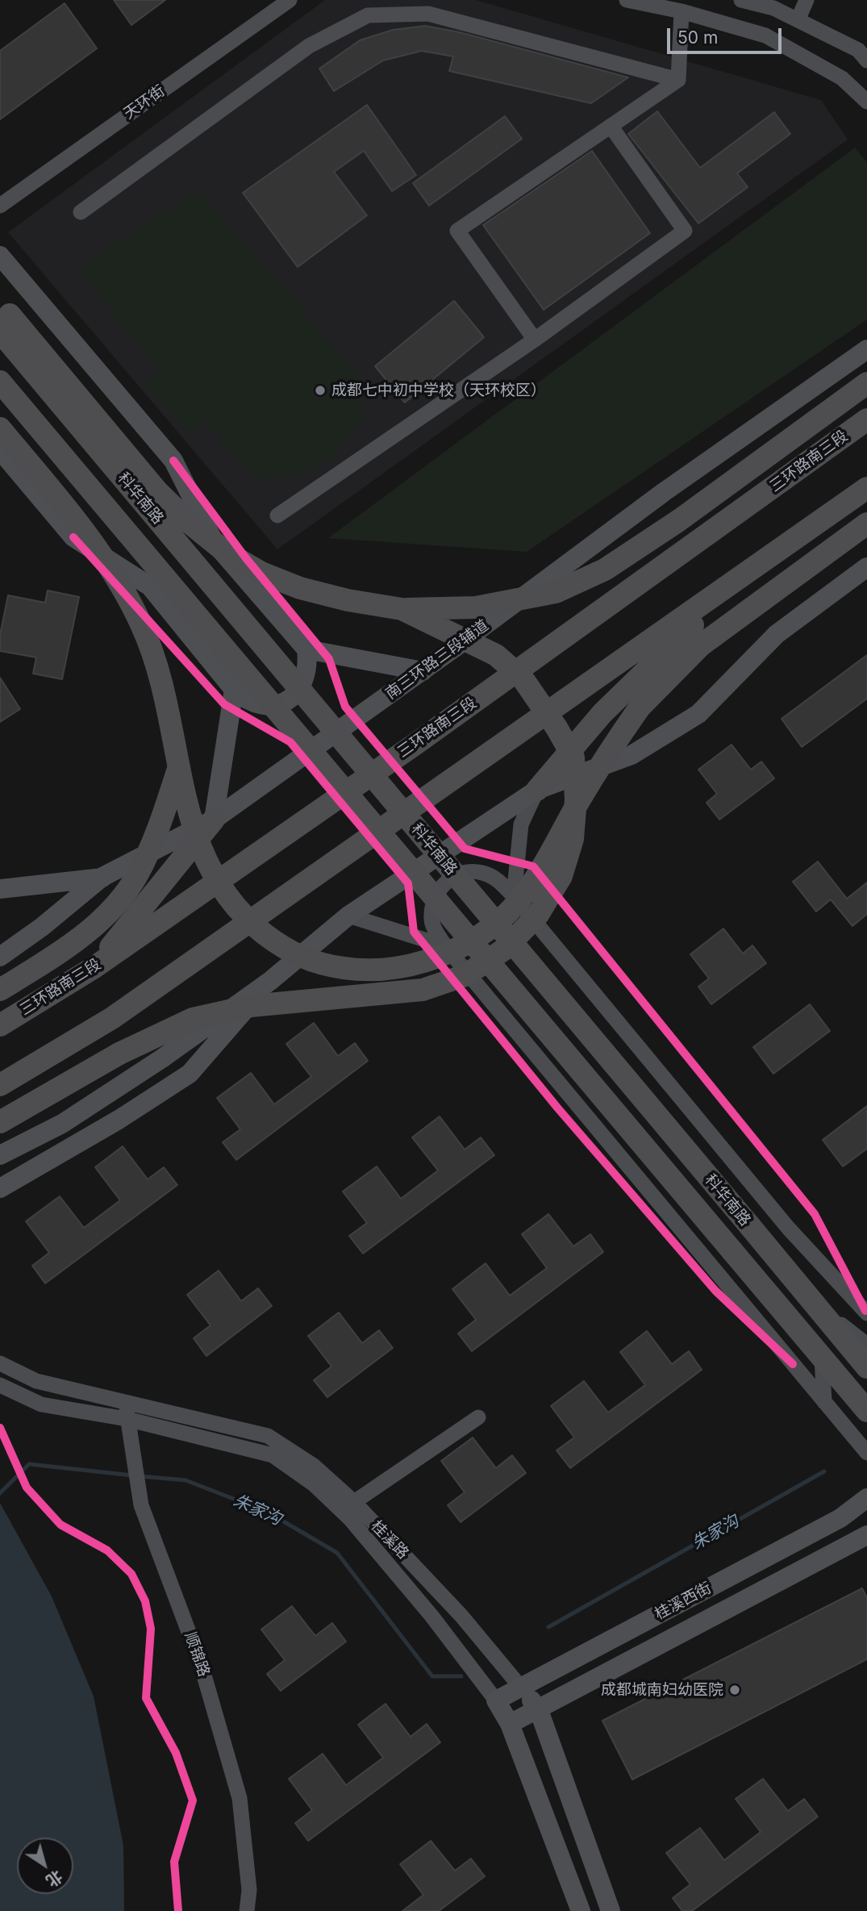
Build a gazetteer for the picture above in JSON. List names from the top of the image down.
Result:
{
  "streets": {
    "highway": ["三环路南三段", "科华南路"],
    "main road": ["南三环路三段辅道", "桂溪路", "桂溪西街"],
    "street": ["天环街", "顺锦路"]
  },
  "crossings": [
    ["桂溪路", "桂溪西街"],
    ["桂溪路", "顺锦路"]
  ],
  "water": ["朱家沟"],
  "places": ["成都七中初中学校（天环校区）", "成都城南妇幼医院"],
  "scale_bar": "50 m",
  "north": "bottom right"
}
